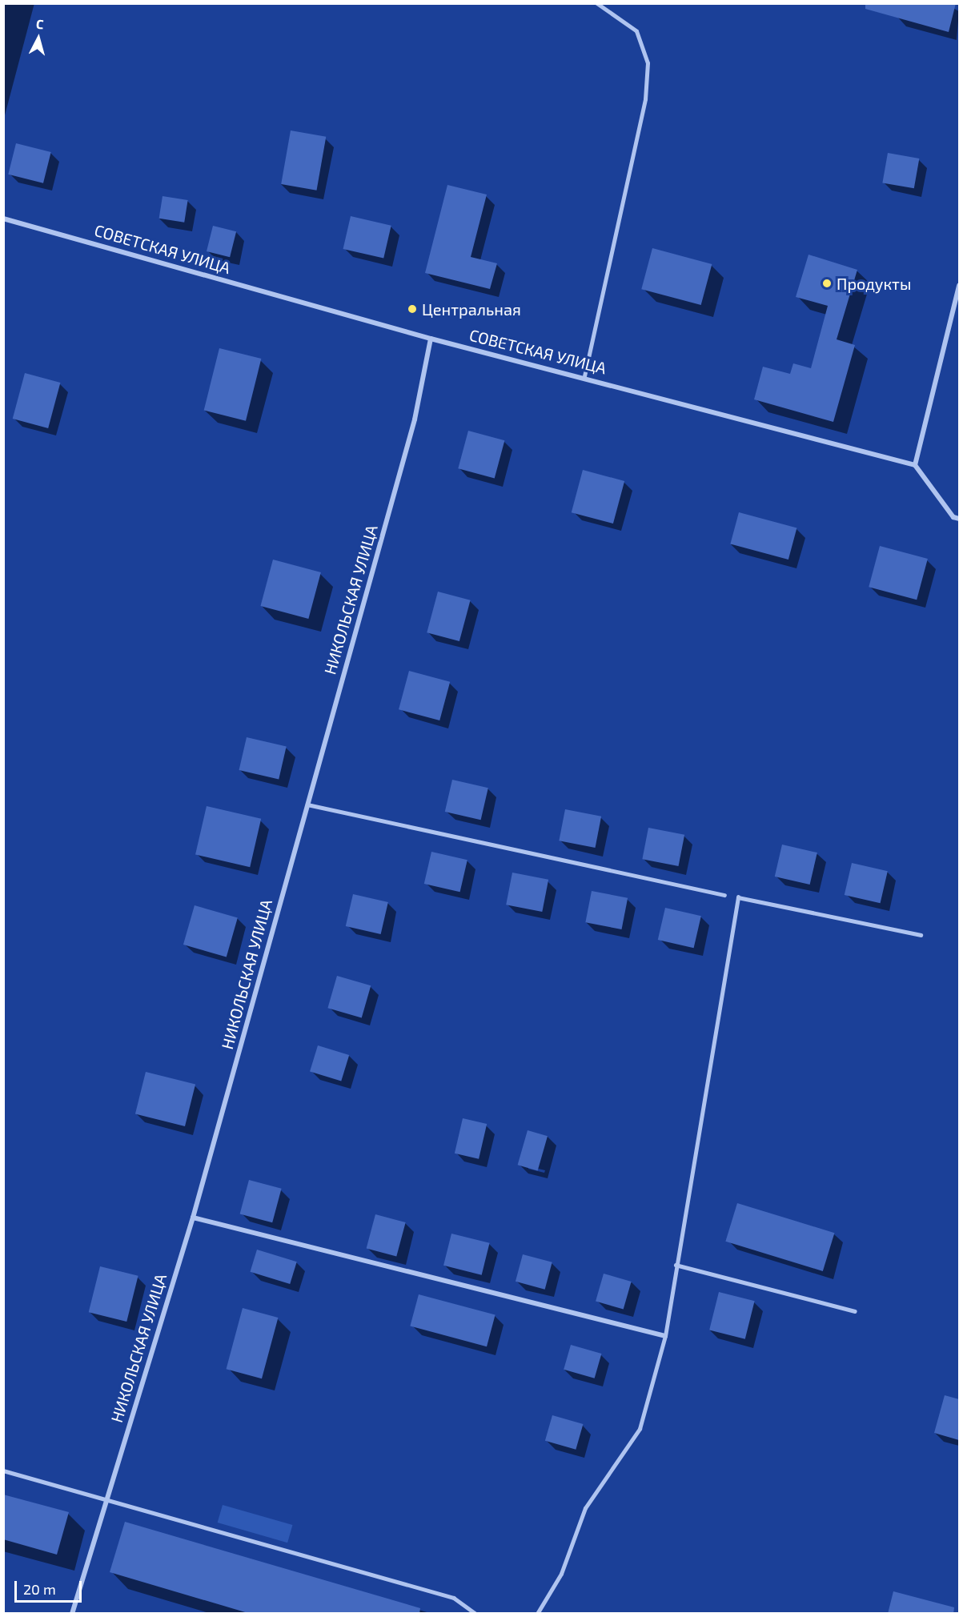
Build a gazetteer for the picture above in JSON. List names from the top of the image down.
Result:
{
  "streets": {
    "street": ["СОВЕТСКАЯ УЛИЦА", "НИКОЛЬСКАЯ УЛИЦА"]
  },
  "crossings": [
    ["СОВЕТСКАЯ УЛИЦА", "НИКОЛЬСКАЯ УЛИЦА"]
  ],
  "places": ["Продукты", "Центральная"],
  "scale_bar": "20 m",
  "north": "top"
}
